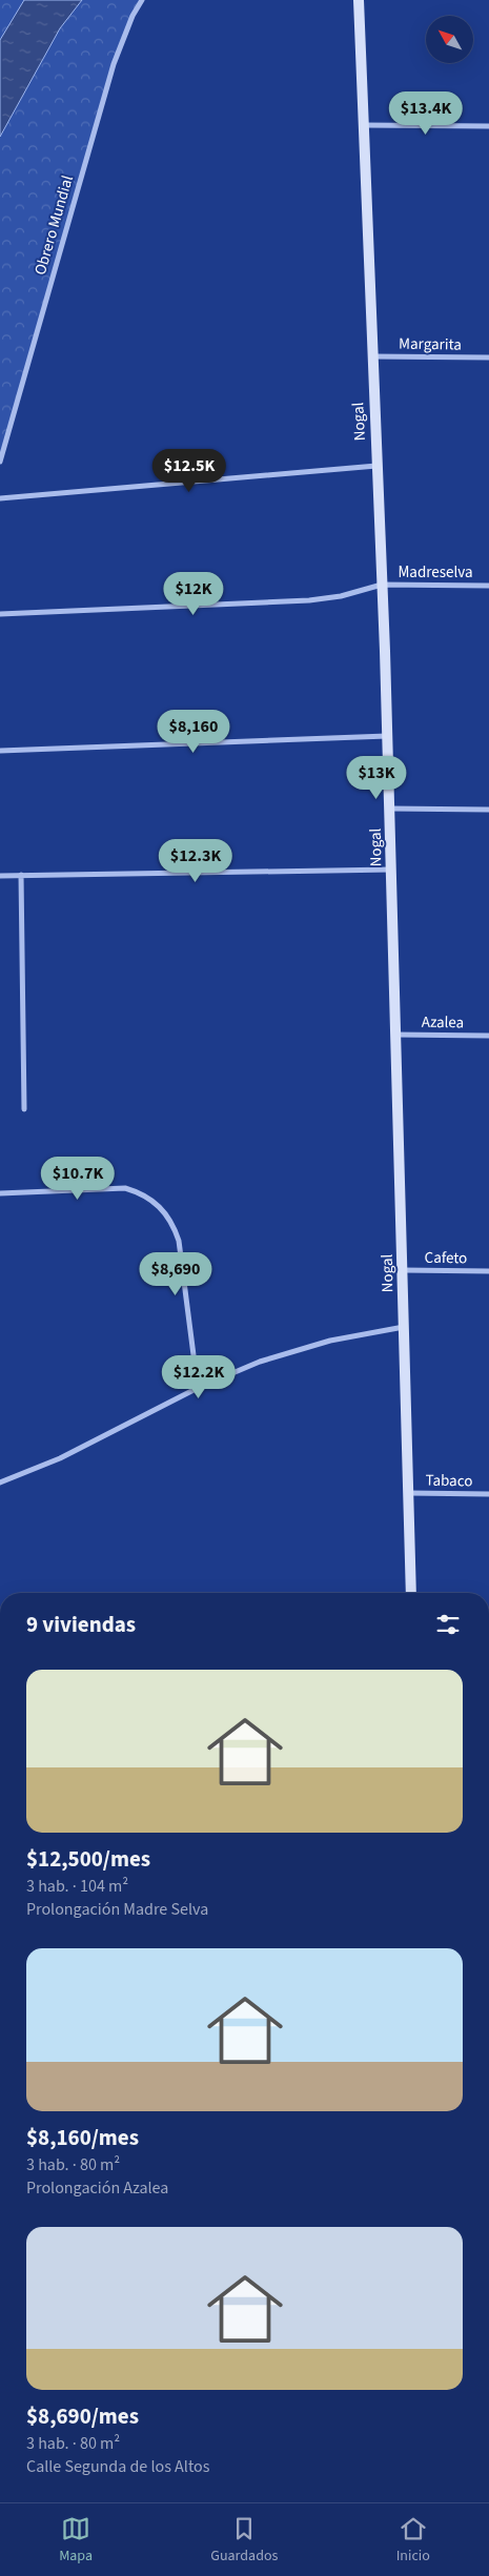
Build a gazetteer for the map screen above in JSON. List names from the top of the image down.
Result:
{
  "streets": {
    "street": [
      "Obrero Mundial",
      "Margarita",
      "Nogal",
      "Madreselva",
      "Azalea",
      "Cafeto",
      "Tabaco"
    ]
  },
  "crossings": [
    ["Margarita", "Nogal"],
    ["Nogal", "Madreselva"],
    ["Nogal", "Azalea"],
    ["Nogal", "Cafeto"],
    ["Nogal", "Tabaco"]
  ],
  "north": "top left",
  "page": {
    "price": [
      "$13.4K",
      "$12.5K",
      "$12K",
      "$8,160",
      "$13K",
      "$12.3K",
      "$10.7K",
      "$8,690",
      "$12.2K"
    ],
    "heading": "9 viviendas",
    "list": [
      {
        "name": "$12,500/mes",
        "note": "3 hab. · 104 m² · Prolongación Madre Selva"
      },
      {
        "name": "$8,160/mes",
        "note": "3 hab. · 80 m² · Prolongación Azalea"
      },
      {
        "name": "$8,690/mes",
        "note": "3 hab. · 80 m² · Calle Segunda de los Altos"
      }
    ],
    "tabs": ["Mapa", "Guardados", "Inicio"]
  }
}
